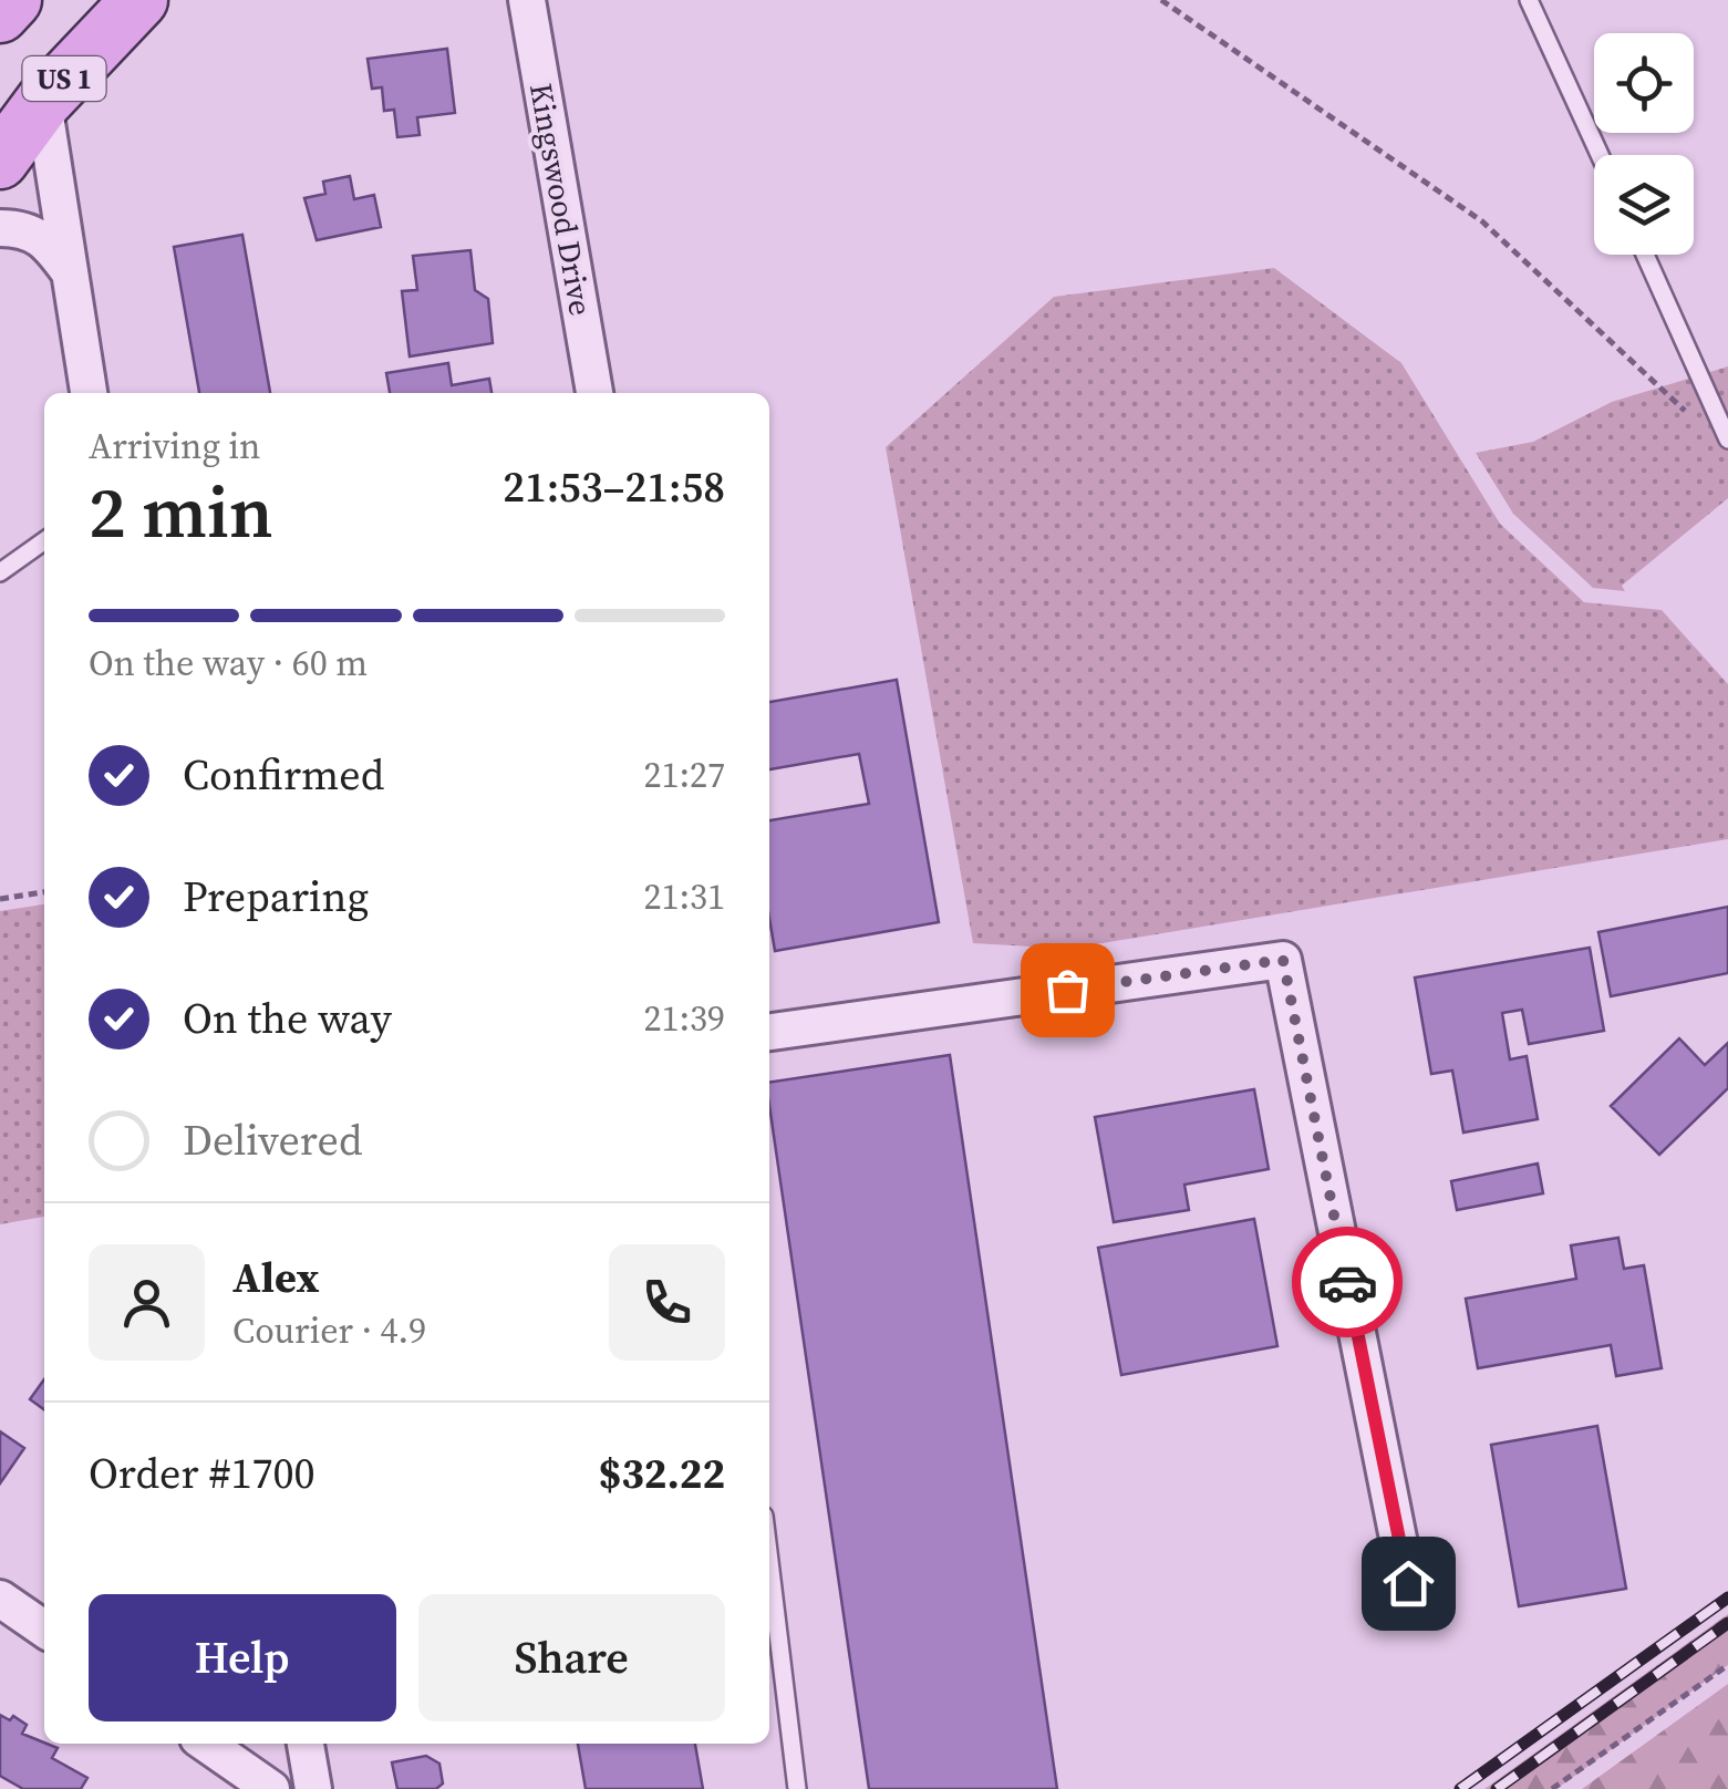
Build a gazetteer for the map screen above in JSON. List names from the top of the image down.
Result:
{
  "streets": {
    "main road": ["US 1"],
    "street": ["Kingswood Drive"]
  },
  "page": {
    "heading": ["2 min", "Arriving in", "21:53–21:58"],
    "panel": [
      "Alex",
      "Courier · 4.9",
      "Order #1700",
      "$32.22"
    ],
    "bar": "On the way · 60 m",
    "list": [
      ["Confirmed", "21:27"],
      ["Preparing", "21:31"],
      ["On the way", "21:39"],
      "Delivered"
    ],
    "buttons": ["Help", "Share"]
  }
}
